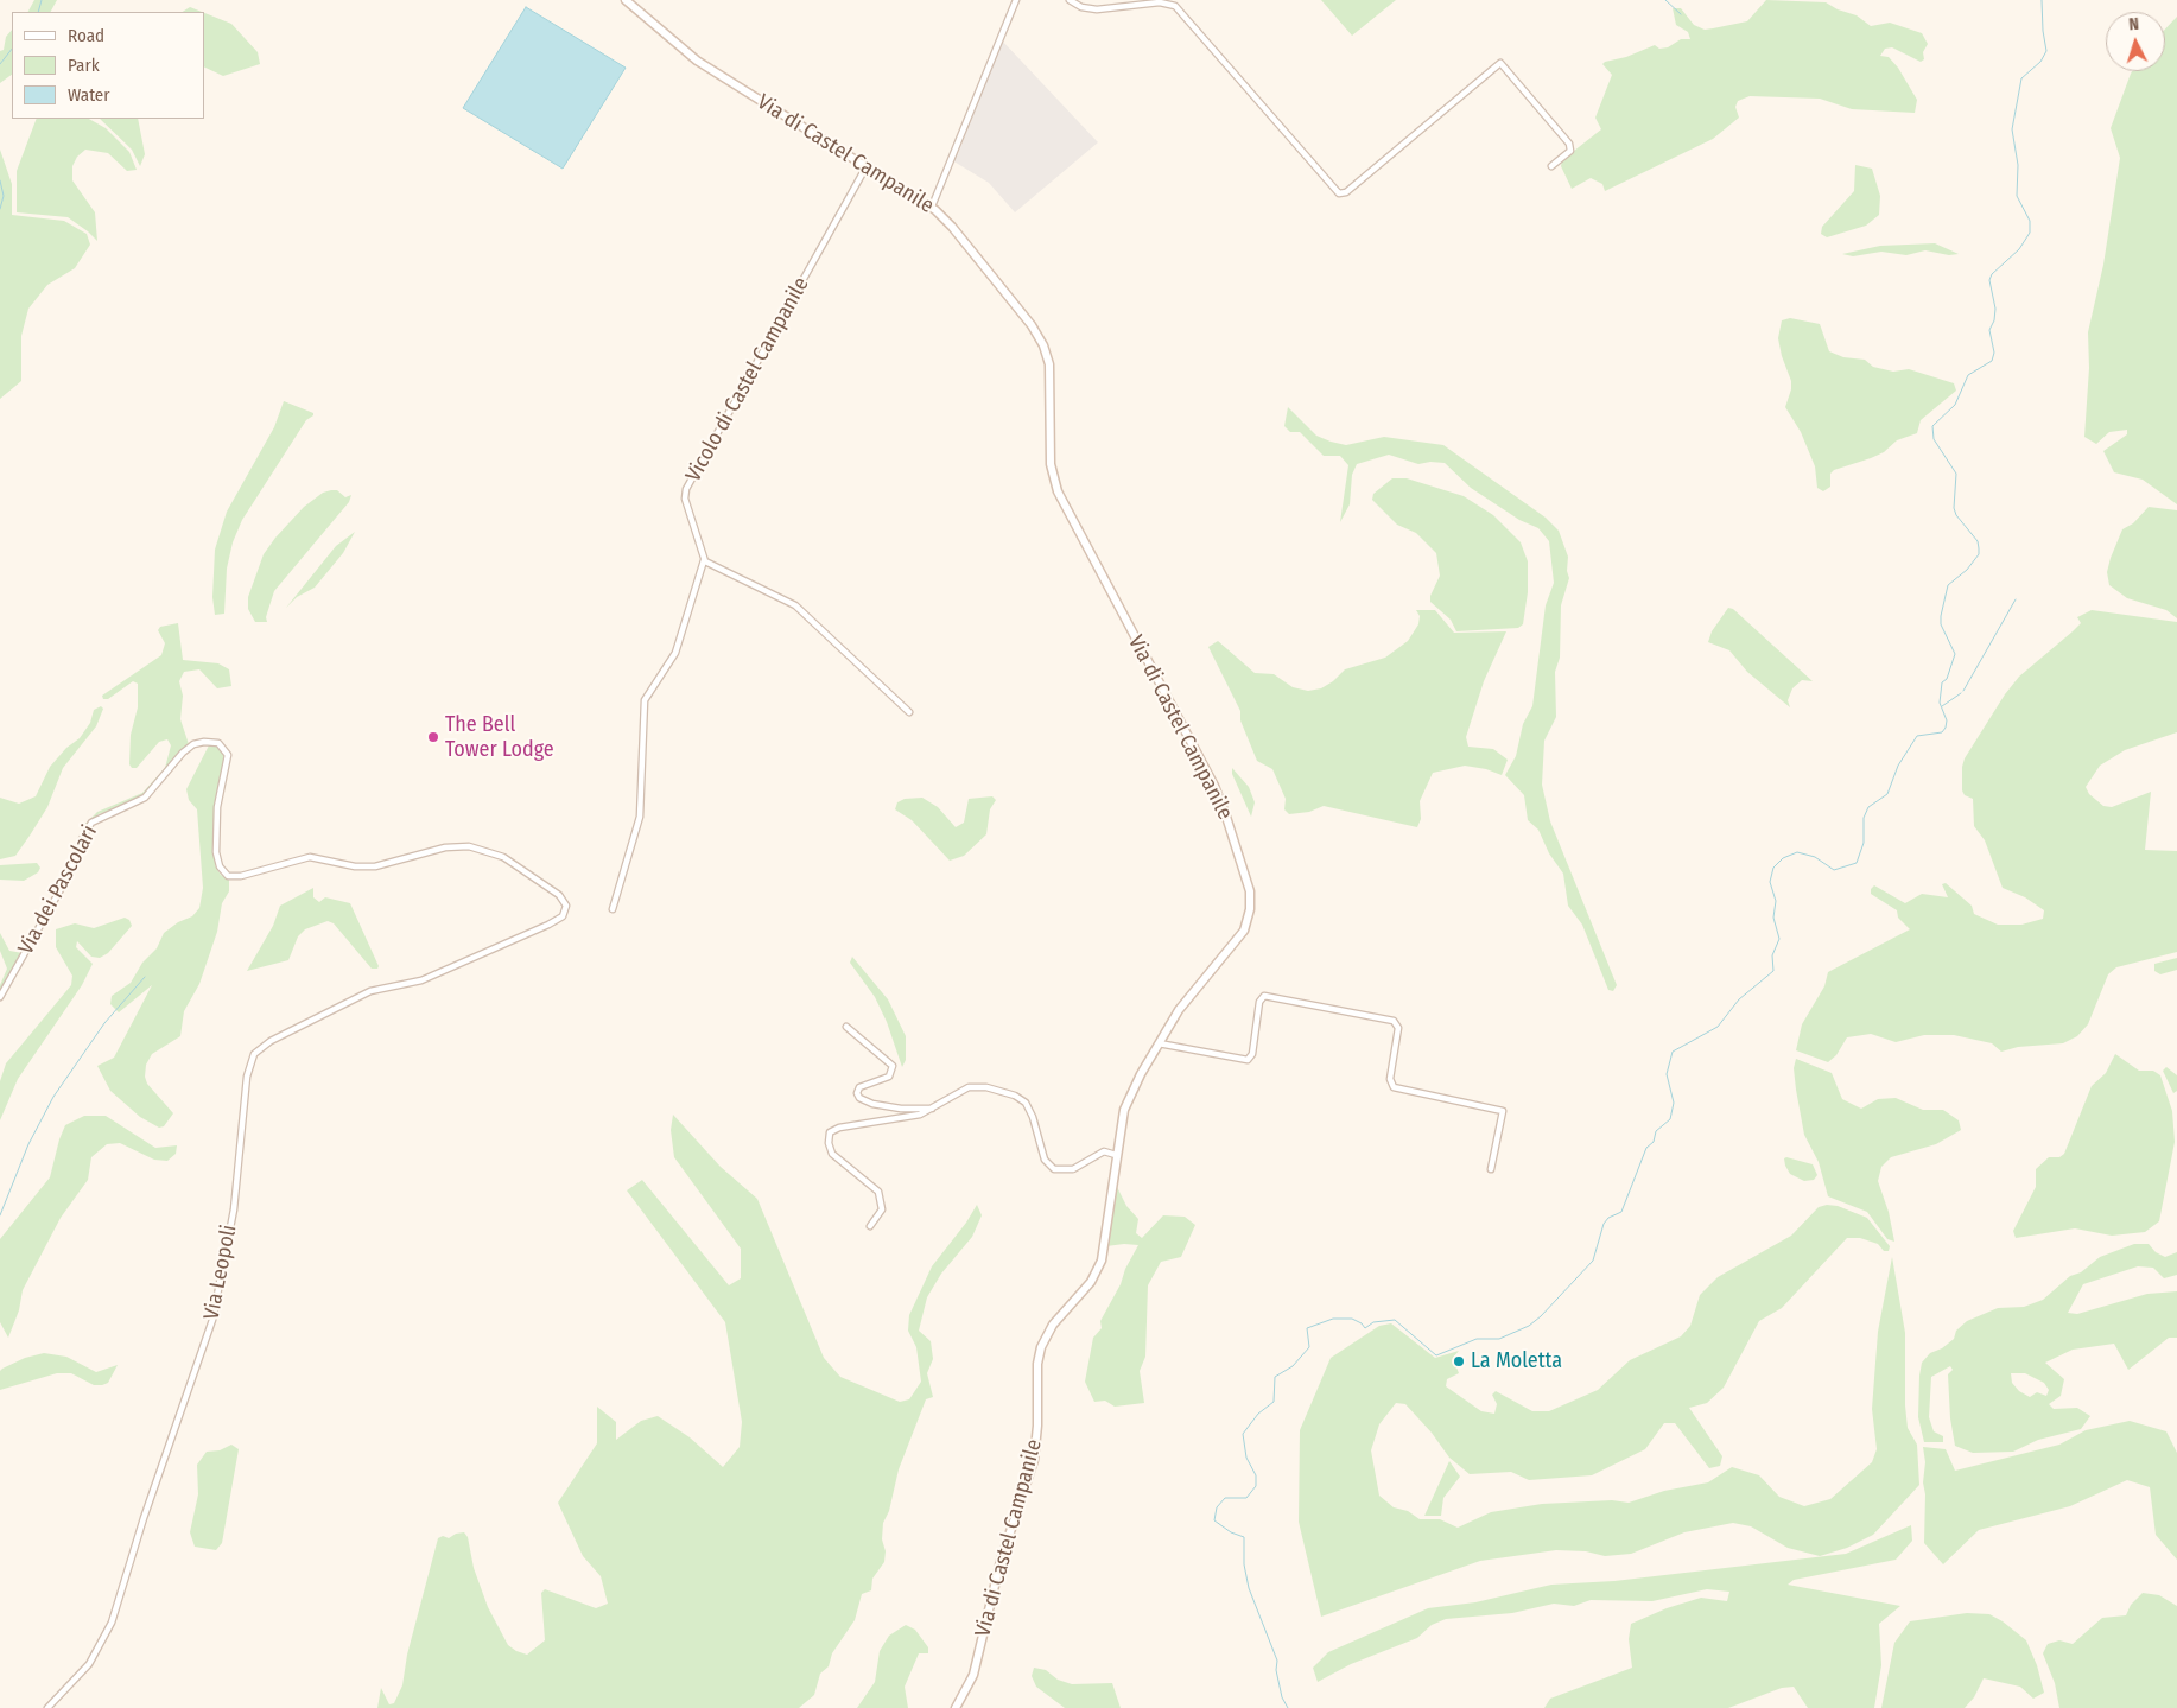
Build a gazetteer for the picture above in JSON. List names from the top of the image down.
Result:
{
  "streets": {
    "street": [
      "Via di Castel Campanile",
      "Vicolo di Castel Campanile",
      "Via dei Pascolari",
      "Via Leopoli"
    ]
  },
  "crossings": [
    ["Via di Castel Campanile", "Vicolo di Castel Campanile"],
    ["Via dei Pascolari", "Via Leopoli"]
  ],
  "places": ["The Bell Tower Lodge", "La Moletta"],
  "legend": ["Road", "Park", "Water"],
  "north": "top"
}
